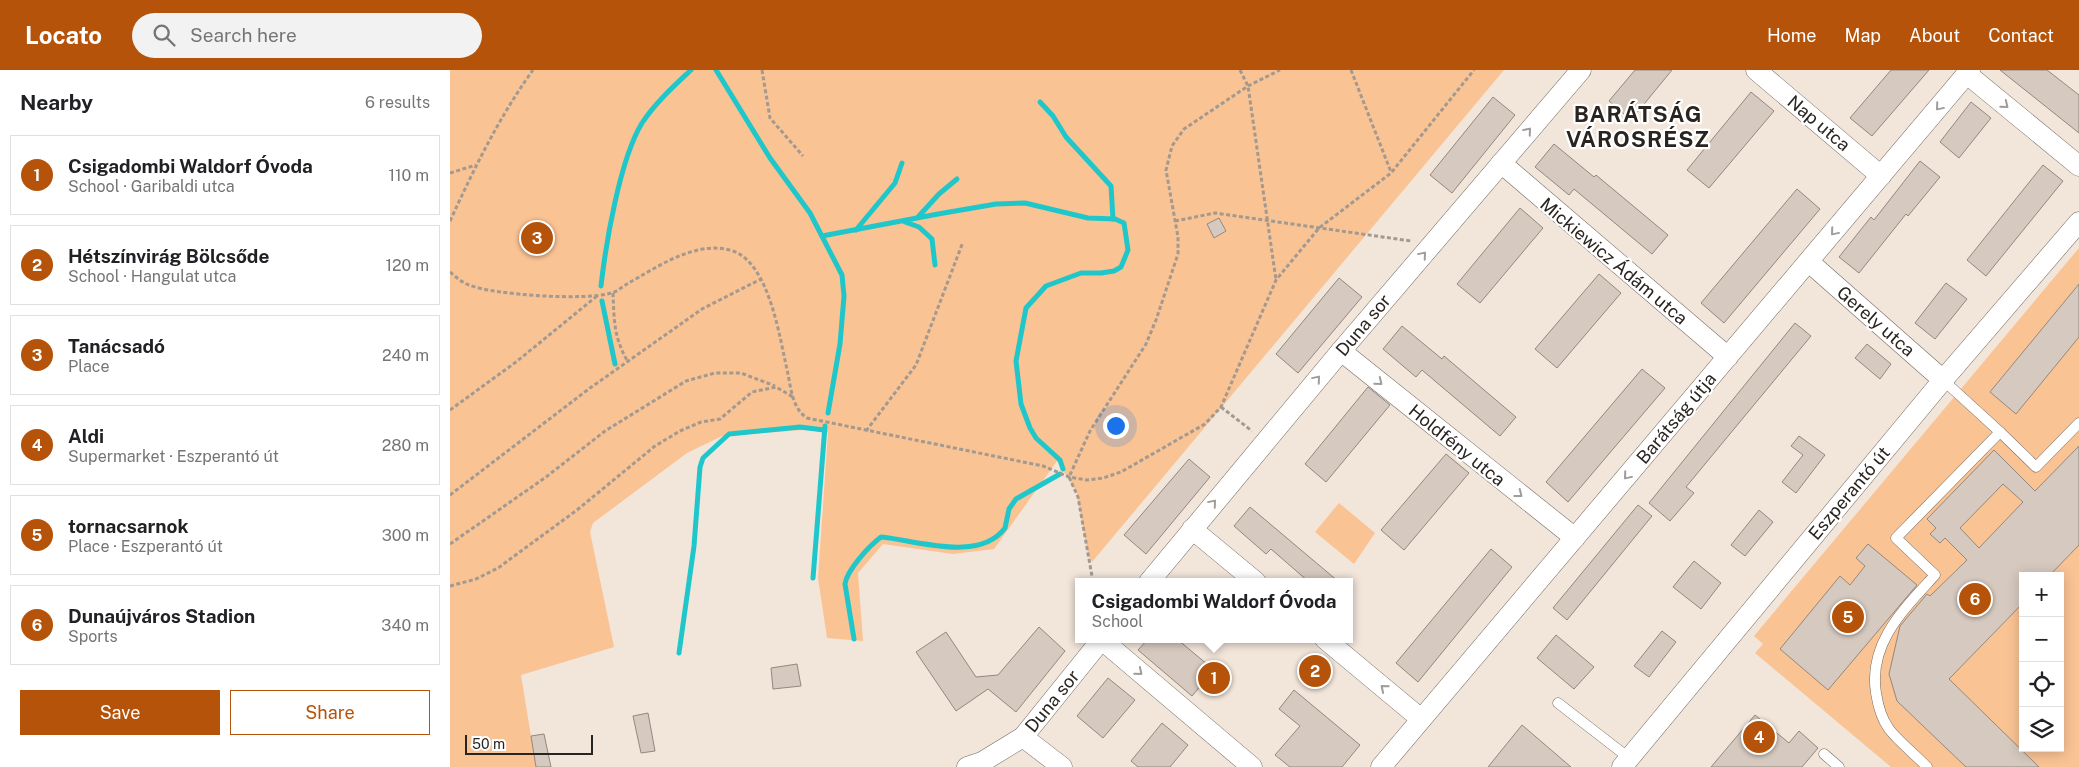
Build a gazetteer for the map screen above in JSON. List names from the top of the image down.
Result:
{
  "streets": {
    "street": [
      "Nap utca",
      "Mickiewicz Ádám utca",
      "Gerely utca",
      "Duna sor",
      "Barátság útja",
      "Holdfény utca",
      "Eszperantó út"
    ]
  },
  "crossings": [
    ["Nap utca", "Barátság útja"],
    ["Mickiewicz Ádám utca", "Duna sor"],
    ["Mickiewicz Ádám utca", "Barátság útja"],
    ["Gerely utca", "Barátság útja"],
    ["Gerely utca", "Eszperantó út"],
    ["Duna sor", "Holdfény utca"],
    ["Barátság útja", "Holdfény utca"]
  ],
  "one_way": ["Duna sor", "Barátság útja", "Holdfény utca"],
  "districts": ["BARÁTSÁG VÁROSRÉSZ"],
  "scale_bar": "50 m",
  "page": {
    "header": "Locato",
    "search": "Search here",
    "nav": [
      "Home",
      "Map",
      "About",
      "Contact"
    ],
    "heading": ["Nearby", "6 results"],
    "list": [
      {
        "mark": "1",
        "name": "Csigadombi Waldorf Óvoda",
        "note": "School · Garibaldi utca",
        "value": "110 m"
      },
      {
        "mark": "2",
        "name": "Hétszínvirág Bölcsőde",
        "note": "School · Hangulat utca",
        "value": "120 m"
      },
      {
        "mark": "3",
        "name": "Tanácsadó",
        "note": "Place",
        "value": "240 m"
      },
      {
        "mark": "4",
        "name": "Aldi",
        "note": "Supermarket · Eszperantó út",
        "value": "280 m"
      },
      {
        "mark": "5",
        "name": "tornacsarnok",
        "note": "Place · Eszperantó út",
        "value": "300 m"
      },
      {
        "mark": "6",
        "name": "Dunaújváros Stadion",
        "note": "Sports",
        "value": "340 m"
      }
    ],
    "pins": [
      "3",
      "6",
      "5",
      "2",
      "1",
      "4"
    ],
    "map_buttons": ["+", "−"],
    "popup": ["Csigadombi Waldorf Óvoda", "School"],
    "buttons": ["Save", "Share"],
    "scale": "50 m"
  }
}
